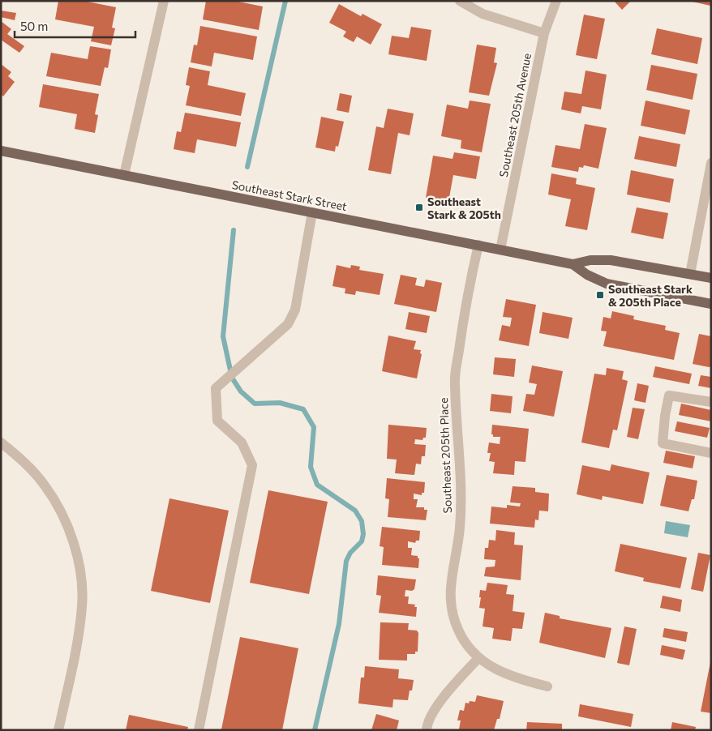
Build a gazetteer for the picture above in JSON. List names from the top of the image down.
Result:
{
  "streets": {
    "main road": ["Southeast Stark Street"],
    "street": ["Southeast 205th Avenue", "Southeast 205th Place"]
  },
  "crossings": [
    ["Southeast 205th Avenue", "Southeast Stark Street"],
    ["Southeast Stark Street", "Southeast 205th Place"]
  ],
  "places": {
    "transit": ["Southeast Stark & 205th", "Southeast Stark & 205th Place"]
  },
  "scale_bar": "50 m"
}
